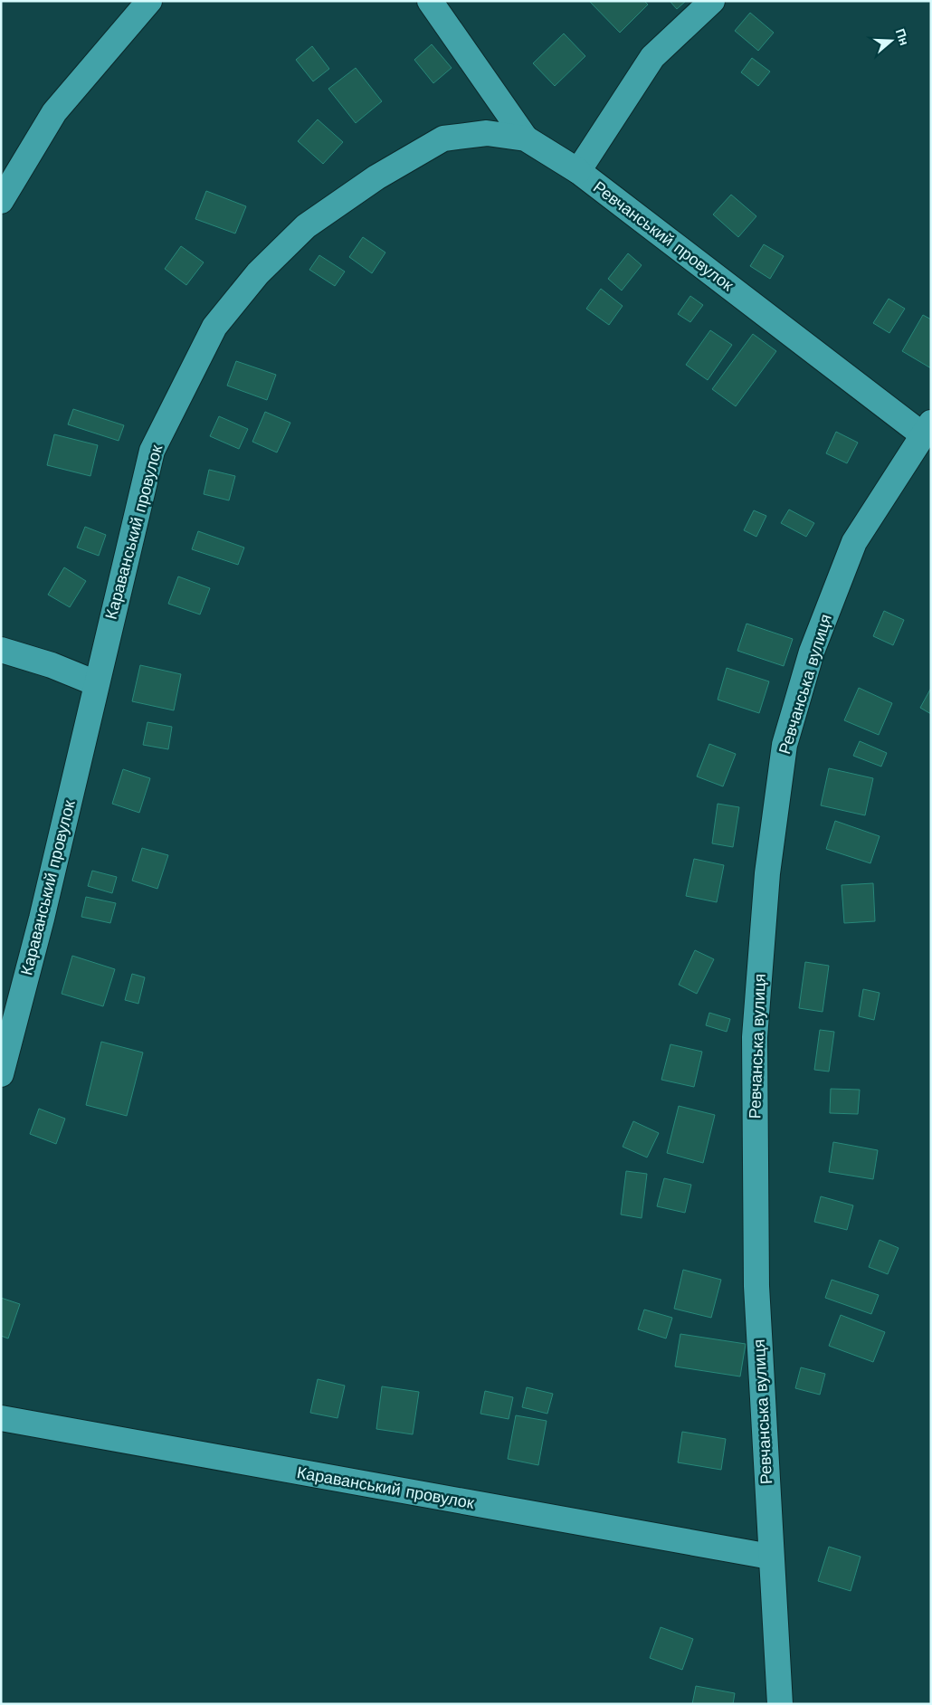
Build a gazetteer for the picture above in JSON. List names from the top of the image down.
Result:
{
  "streets": {
    "street": ["Ревчанський провулок", "Караванський провулок", "Ревчанська вулиця"]
  },
  "crossings": [
    ["Ревчанський провулок", "Караванський провулок"],
    ["Ревчанський провулок", "Ревчанська вулиця"],
    ["Караванський провулок", "Ревчанська вулиця"]
  ],
  "north": "right"
}
